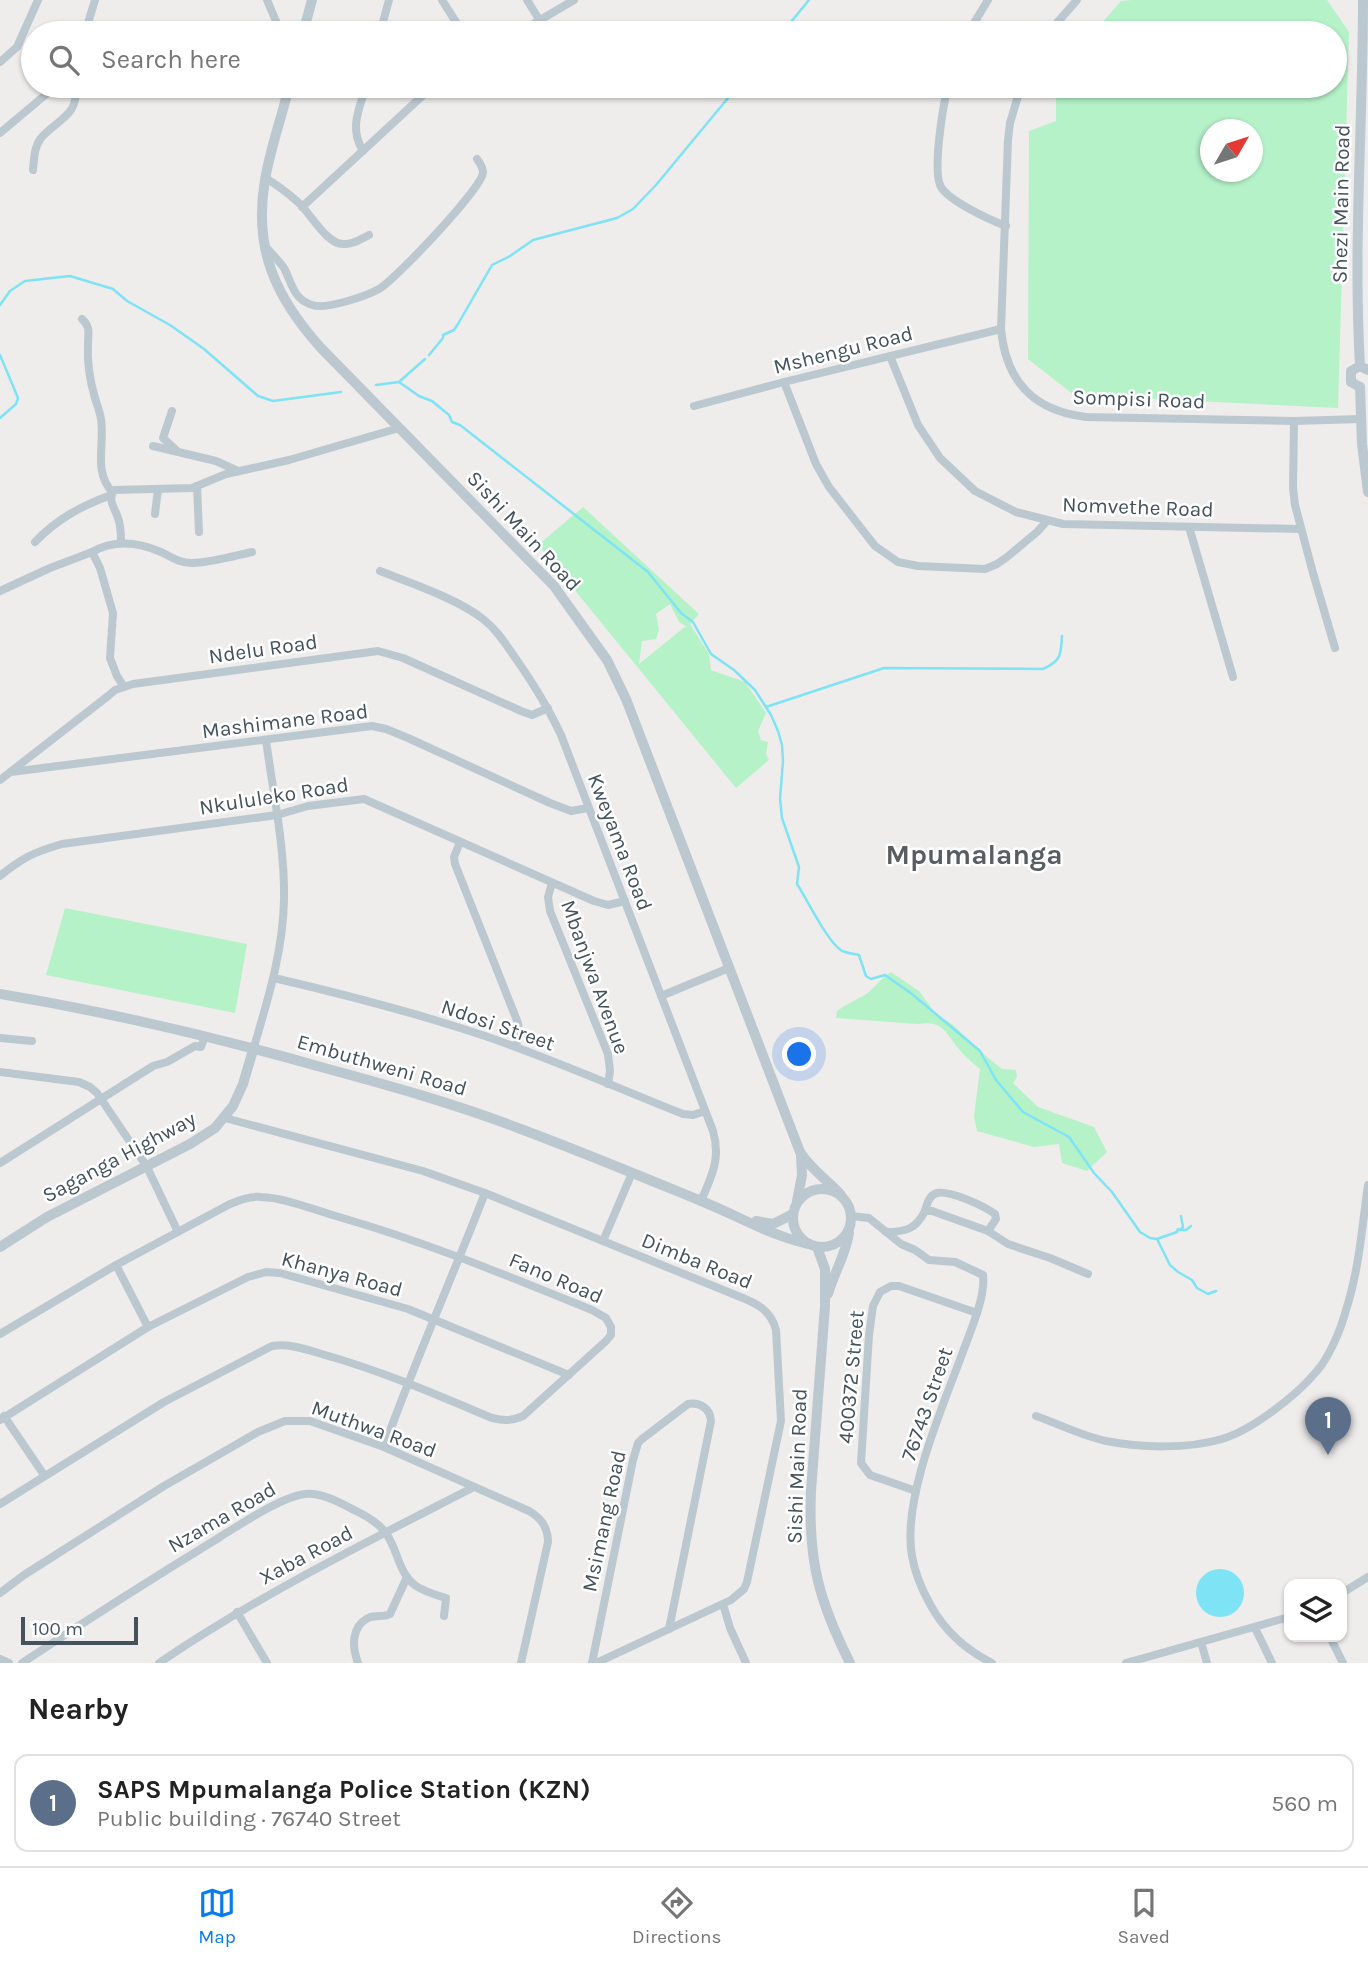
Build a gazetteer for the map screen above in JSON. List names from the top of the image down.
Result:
{
  "streets": {
    "street": [
      "Shezi Main Road",
      "Mshengu Road",
      "Sompisi Road",
      "Nomvethe Road",
      "Sishi Main Road",
      "Ndelu Road",
      "Mashimane Road",
      "Nkululeko Road",
      "Kweyama Road",
      "Mbanjwa Avenue",
      "Ndosi Street",
      "Embuthweni Road",
      "Saganga Highway",
      "Dimba Road",
      "Khanya Road",
      "Fano Road",
      "400372 Street",
      "76743 Street",
      "Muthwa Road",
      "Nzama Road",
      "Msimang Road",
      "Xaba Road"
    ]
  },
  "crossings": [
    ["Mshengu Road", "Sompisi Road"],
    ["Mshengu Road", "Nomvethe Road"],
    ["Sishi Main Road", "Embuthweni Road"],
    ["Sishi Main Road", "76743 Street"],
    ["Ndelu Road", "Mashimane Road"],
    ["Ndelu Road", "Kweyama Road"],
    ["Mashimane Road", "Kweyama Road"],
    ["Nkululeko Road", "Kweyama Road"],
    ["Nkululeko Road", "Mbanjwa Avenue"],
    ["Kweyama Road", "Ndosi Street"],
    ["Kweyama Road", "Embuthweni Road"],
    ["Mbanjwa Avenue", "Ndosi Street"],
    ["Embuthweni Road", "Saganga Highway"],
    ["Embuthweni Road", "76743 Street"],
    ["Saganga Highway", "Dimba Road"],
    ["Dimba Road", "Msimang Road"],
    ["Khanya Road", "Fano Road"],
    ["400372 Street", "76743 Street"],
    ["Muthwa Road", "Xaba Road"],
    ["Nzama Road", "Xaba Road"]
  ],
  "districts": ["Mpumalanga"],
  "scale_bar": "100 m",
  "north": "top right",
  "page": {
    "search": "Search here",
    "pins": "1",
    "scale": "100 m",
    "heading": "Nearby",
    "list": [
      {
        "mark": "1",
        "name": "SAPS Mpumalanga Police Station (KZN)",
        "note": "Public building · 76740 Street",
        "value": "560 m"
      }
    ],
    "nav": ["Map", "Directions", "Saved"]
  }
}
